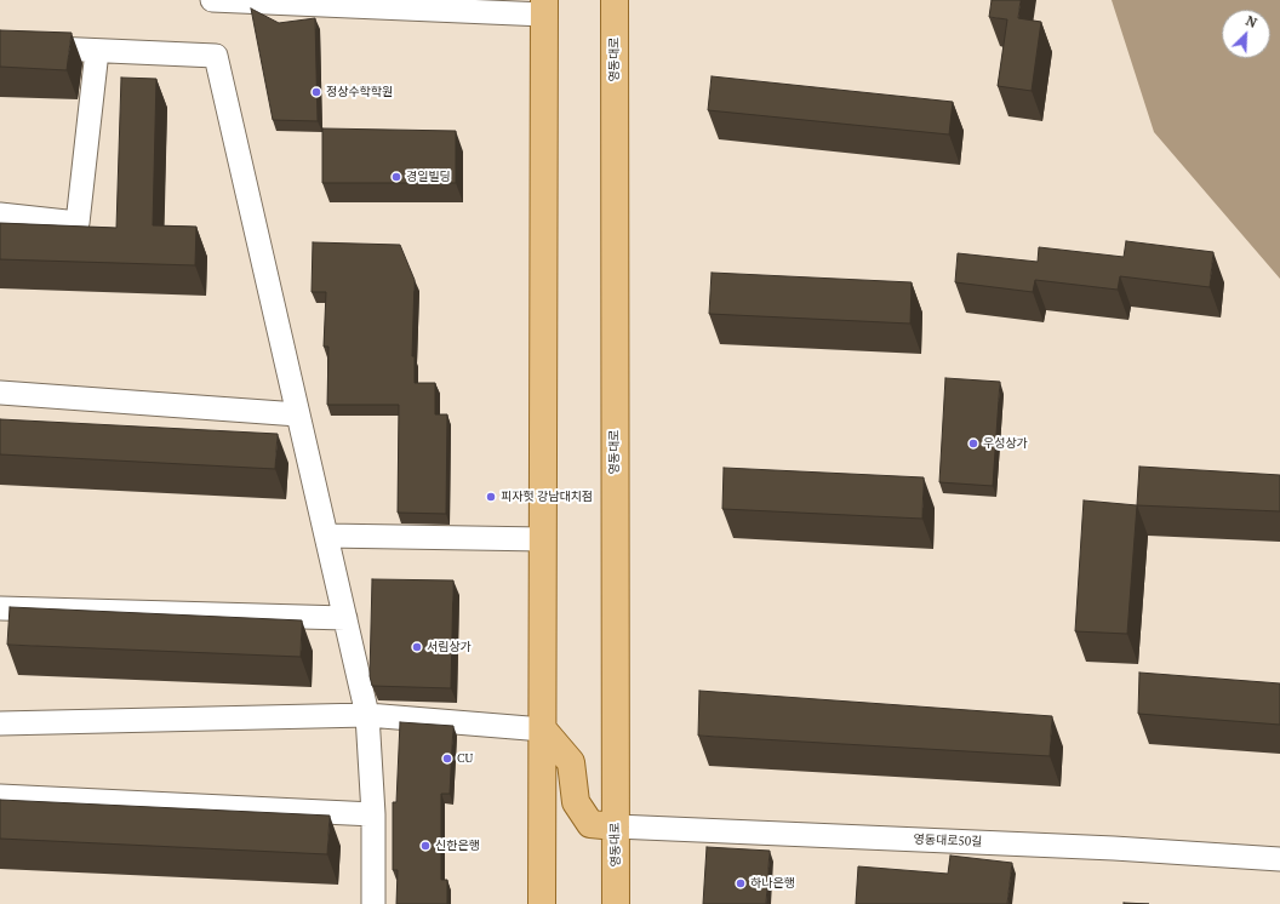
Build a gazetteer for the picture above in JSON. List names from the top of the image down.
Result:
{
  "streets": {
    "main road": ["영동대로"],
    "street": ["영동대로50길"]
  },
  "crossings": [
    ["영동대로", "영동대로50길"]
  ],
  "places": [
    "정상수학학원",
    "경일빌딩",
    "우성상가",
    "피자헛 강남대치점",
    "서림상가",
    "CU",
    "신한은행",
    "하나은행"
  ],
  "north": "top right"
}
